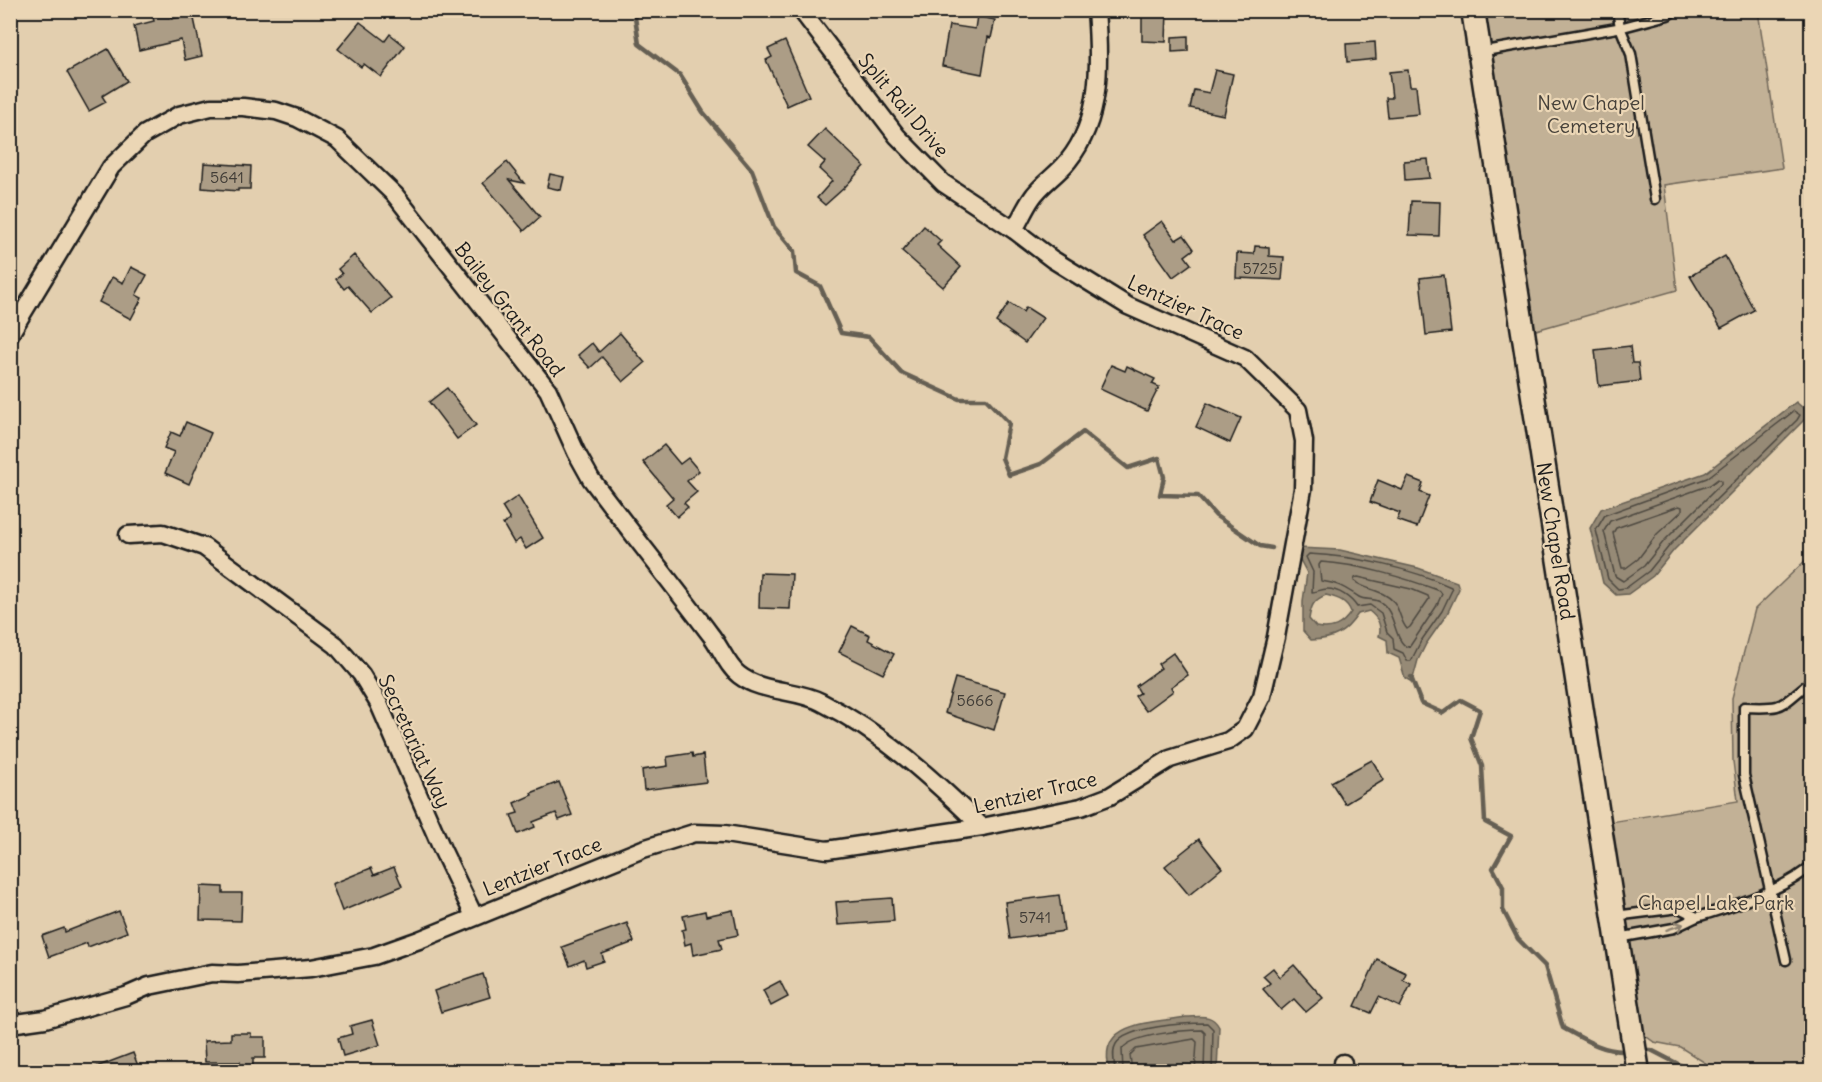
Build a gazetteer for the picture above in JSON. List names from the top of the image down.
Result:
{
  "streets": {
    "street": [
      "Split Rail Drive",
      "Lentzier Trace",
      "Bailey Grant Road",
      "New Chapel Road",
      "Secretariat Way"
    ]
  },
  "crossings": [
    ["Split Rail Drive", "Lentzier Trace"],
    ["Lentzier Trace", "Bailey Grant Road"],
    ["Lentzier Trace", "Secretariat Way"]
  ],
  "parks": ["New Chapel Cemetery", "Chapel Lake Park"],
  "house_numbers": [
    "5641",
    "5725",
    "5666",
    "5741"
  ]
}
